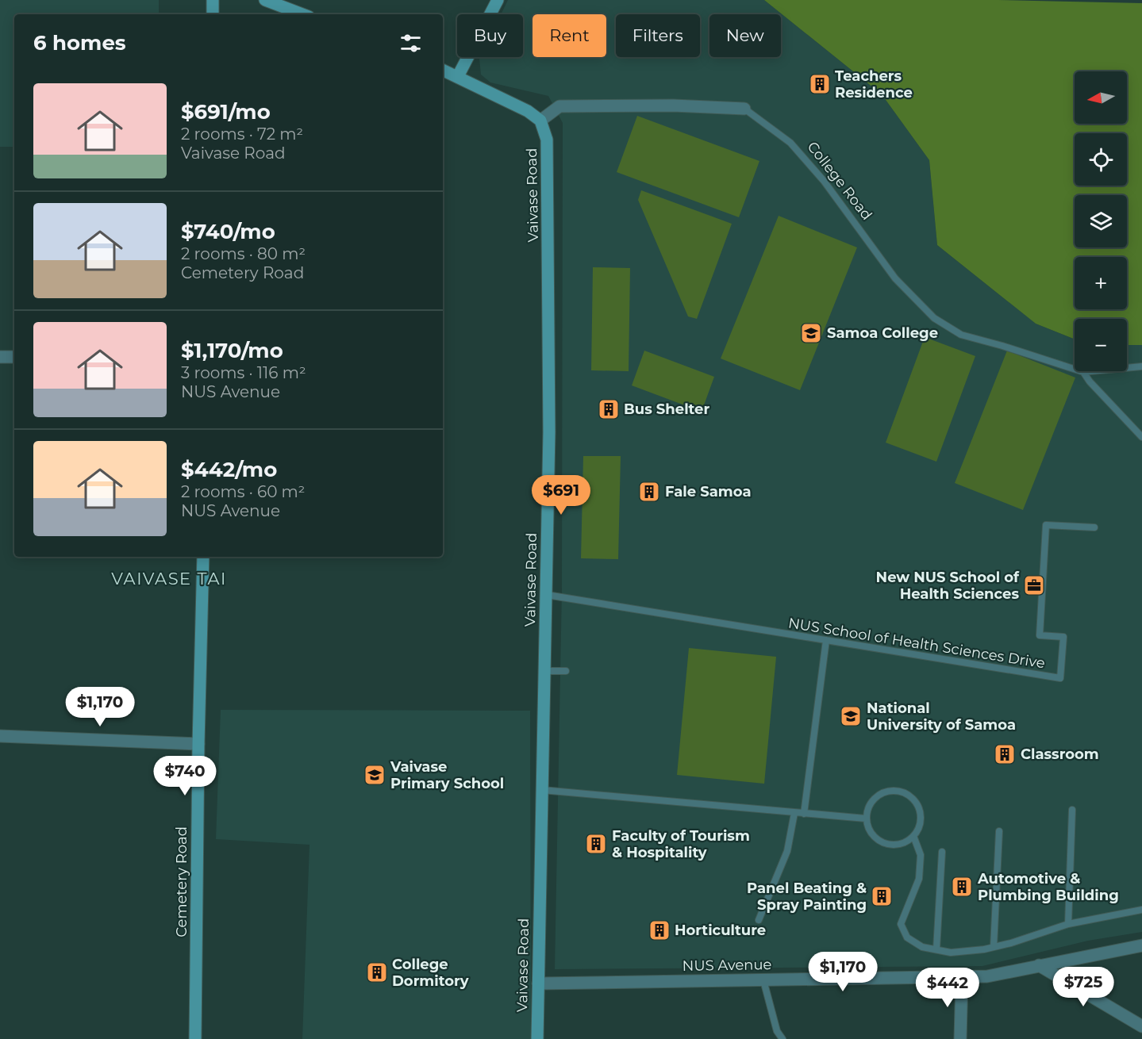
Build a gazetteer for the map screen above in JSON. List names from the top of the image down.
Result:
{
  "streets": {
    "main road": ["Vaivase Road", "Cemetery Road"],
    "street": ["College Road", "NUS Avenue"],
    "lane": ["NUS School of Health Sciences Drive"]
  },
  "crossings": [
    ["College Road", "Vaivase Road"],
    ["Vaivase Road", "NUS School of Health Sciences Drive"],
    ["Vaivase Road", "NUS Avenue"]
  ],
  "districts": ["VAIVASE TAI"],
  "places": {
    "building": [
      "Teachers Residence",
      "Bus Shelter",
      "Fale Samoa",
      "Classroom",
      "Faculty of Tourism & Hospitality",
      "Automotive & Plumbing Building",
      "Panel Beating & Spray Painting",
      "Horticulture",
      "College Dormitory"
    ],
    "school or university": ["Samoa College", "National University of Samoa", "Vaivase Primary School"],
    "office": ["New NUS School of Health Sciences"]
  },
  "north": "left",
  "page": {
    "chip": [
      "Buy",
      "Rent",
      "Filters",
      "New"
    ],
    "heading": "6 homes",
    "map_buttons": ["+", "−"],
    "list": [
      {
        "name": "$691/mo",
        "note": "2 rooms · 72 m² · Vaivase Road"
      },
      {
        "name": "$740/mo",
        "note": "2 rooms · 80 m² · Cemetery Road"
      },
      {
        "name": "$1,170/mo",
        "note": "3 rooms · 116 m² · NUS Avenue"
      },
      {
        "name": "$442/mo",
        "note": "2 rooms · 60 m² · NUS Avenue"
      }
    ],
    "price": [
      "$691",
      "$1,170",
      "$740",
      "$1,170",
      "$725",
      "$442"
    ]
  }
}
